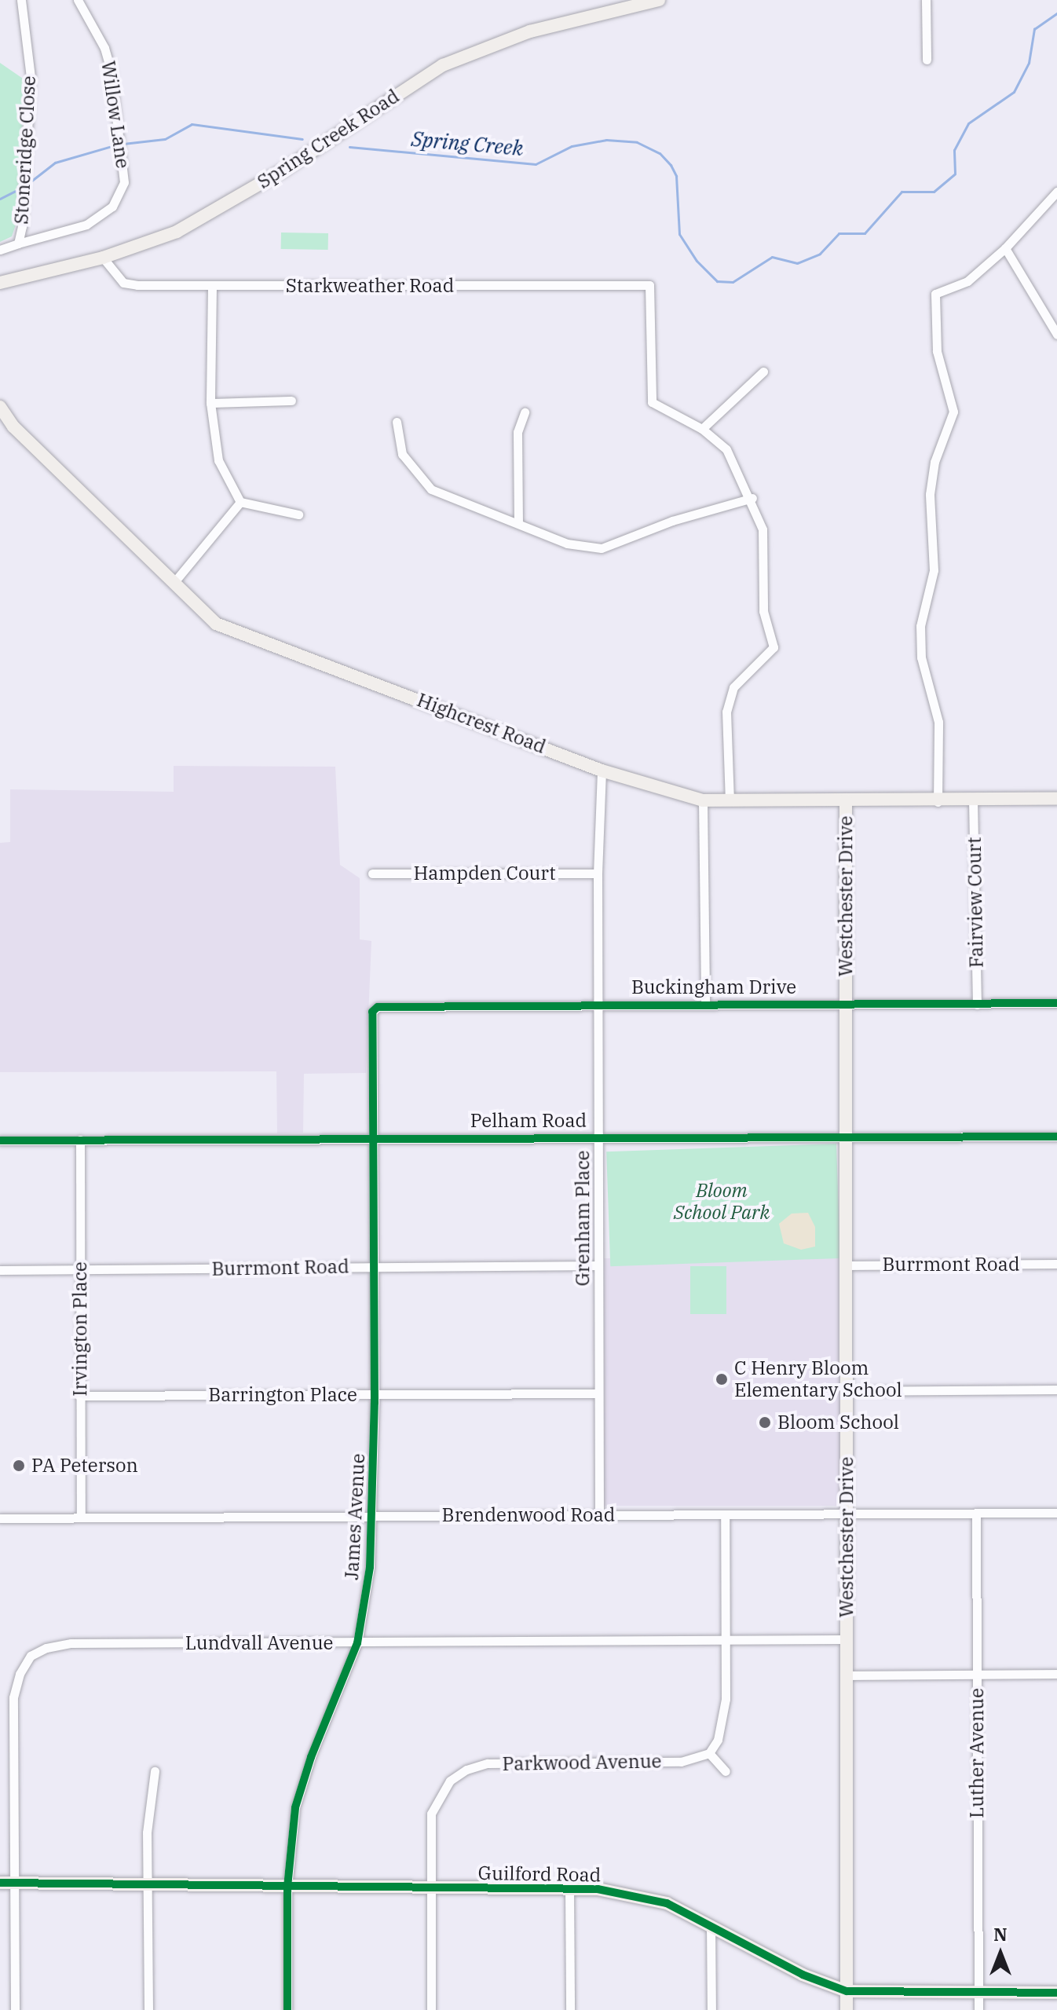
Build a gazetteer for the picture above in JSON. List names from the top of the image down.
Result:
{
  "streets": {
    "street": [
      "Willow Lane",
      "Spring Creek Road",
      "Stoneridge Close",
      "Starkweather Road",
      "Highcrest Road",
      "Hampden Court",
      "Westchester Drive",
      "Fairview Court",
      "Buckingham Drive",
      "Pelham Road",
      "Grenham Place",
      "Burrmont Road",
      "Irvington Place",
      "Barrington Place",
      "Brendenwood Road",
      "James Avenue",
      "Lundvall Avenue",
      "Luther Avenue",
      "Parkwood Avenue",
      "Guilford Road"
    ]
  },
  "crossings": [
    ["Willow Lane", "Stoneridge Close"],
    ["Spring Creek Road", "Starkweather Road"],
    ["Highcrest Road", "Westchester Drive"],
    ["Highcrest Road", "Fairview Court"],
    ["Highcrest Road", "Grenham Place"],
    ["Hampden Court", "Grenham Place"],
    ["Westchester Drive", "Buckingham Drive"],
    ["Westchester Drive", "Pelham Road"],
    ["Westchester Drive", "Burrmont Road"],
    ["Westchester Drive", "Brendenwood Road"],
    ["Westchester Drive", "Lundvall Avenue"],
    ["Westchester Drive", "Guilford Road"],
    ["Fairview Court", "Buckingham Drive"],
    ["Buckingham Drive", "Grenham Place"],
    ["Buckingham Drive", "James Avenue"],
    ["Pelham Road", "Grenham Place"],
    ["Pelham Road", "Irvington Place"],
    ["Pelham Road", "James Avenue"],
    ["Grenham Place", "Burrmont Road"],
    ["Grenham Place", "Barrington Place"],
    ["Grenham Place", "Brendenwood Road"],
    ["Burrmont Road", "Irvington Place"],
    ["Burrmont Road", "James Avenue"],
    ["Irvington Place", "Barrington Place"],
    ["Irvington Place", "Brendenwood Road"],
    ["Barrington Place", "James Avenue"],
    ["Brendenwood Road", "James Avenue"],
    ["Brendenwood Road", "Luther Avenue"],
    ["James Avenue", "Lundvall Avenue"],
    ["James Avenue", "Guilford Road"],
    ["Lundvall Avenue", "Guilford Road"],
    ["Luther Avenue", "Guilford Road"],
    ["Parkwood Avenue", "Guilford Road"]
  ],
  "water": ["Spring Creek"],
  "parks": ["Bloom School Park"],
  "places": ["C Henry Bloom Elementary School", "Bloom School", "PA Peterson"],
  "north": "top"
}
